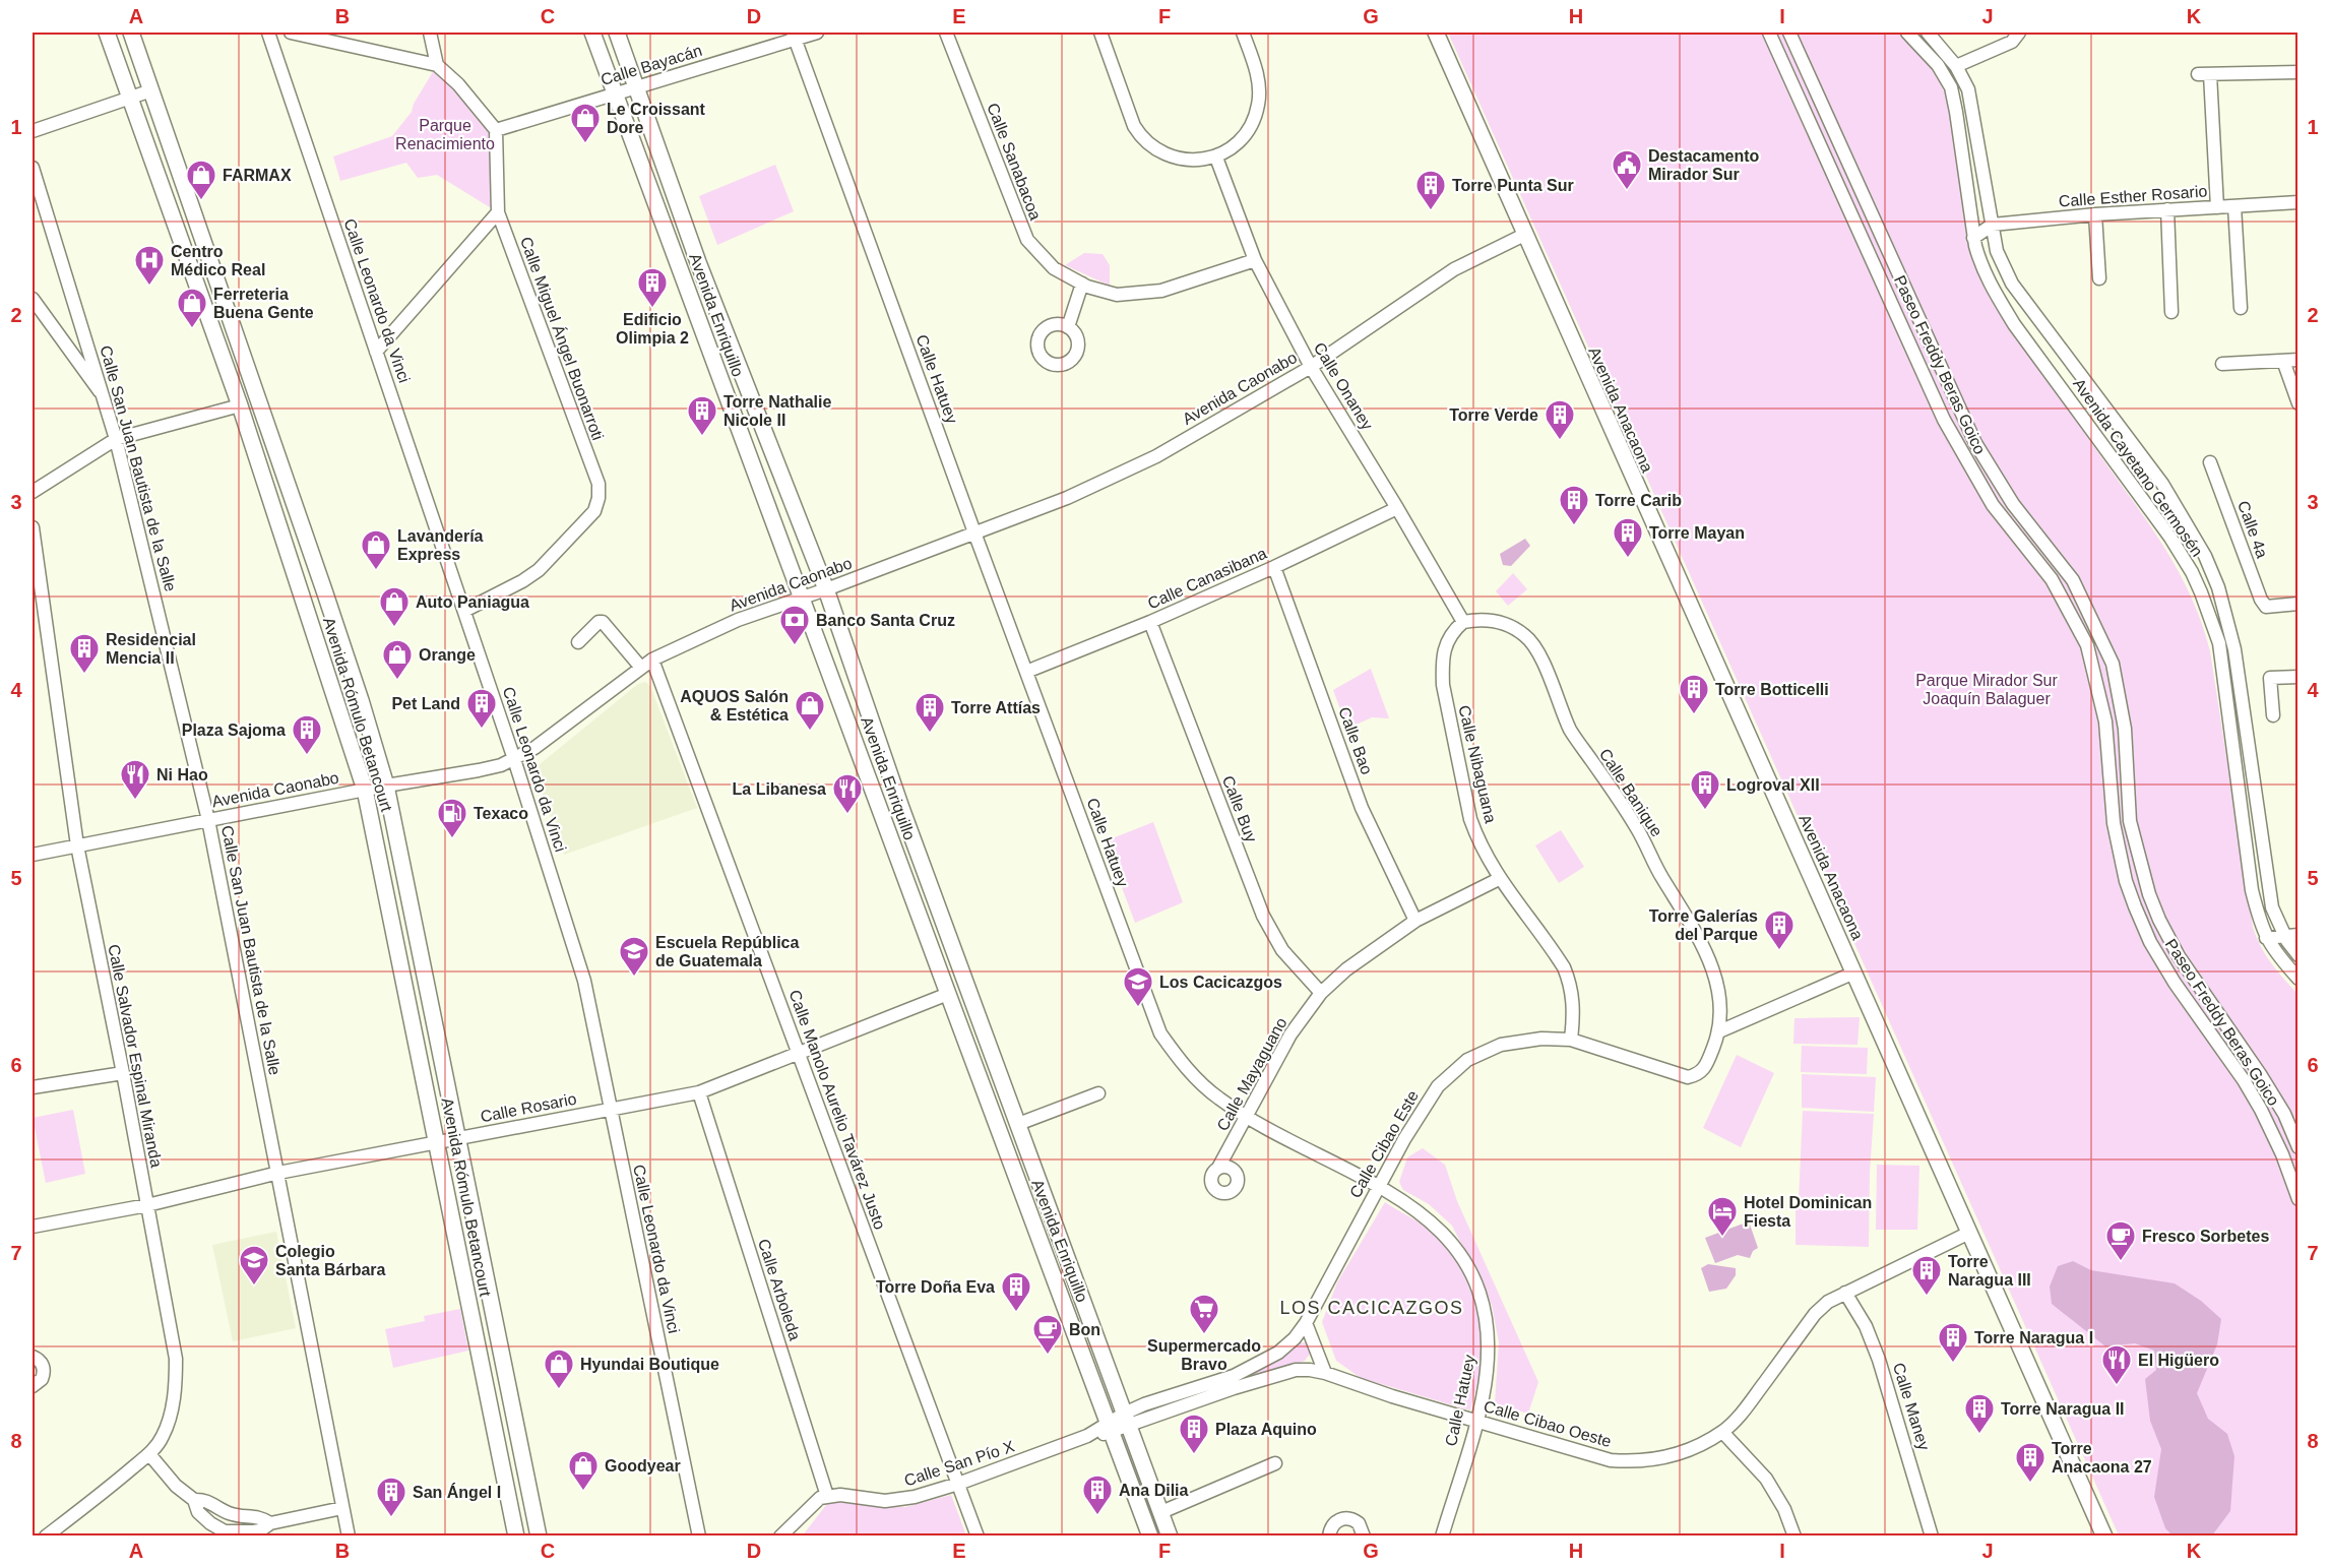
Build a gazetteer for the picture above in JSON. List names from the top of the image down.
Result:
{
  "streets": {
    "main road": ["Avenida Enriquillo", "Avenida Anacaona", "Avenida Rómulo Betancourt"],
    "street": [
      "Calle Bayacán",
      "Calle Sanabacoa",
      "Calle Esther Rosario",
      "Calle Leonardo da Vinci",
      "Calle Miguel Ángel Buonarroti",
      "Paseo Freddy Beras Goico",
      "Calle Hatuey",
      "Calle Onaney",
      "Avenida Caonabo",
      "Avenida Cayetano Germosén",
      "Calle San Juan Bautista de la Salle",
      "Calle 4a",
      "Calle Canasibana",
      "Calle Bao",
      "Calle Nibaguana",
      "Calle Banique",
      "Calle Buy",
      "Calle Salvador Espinal Miranda",
      "Calle Mayaguano",
      "Calle Rosario",
      "Calle Manolo Aurelio Tavárez Justo",
      "Calle Cibao Este",
      "Calle Arboleda",
      "Calle Maney",
      "Calle Cibao Oeste",
      "Calle San Pío X"
    ]
  },
  "crossings": [
    ["Calle Bayacán", "Avenida Enriquillo"],
    ["Calle Bayacán", "Calle Miguel Ángel Buonarroti"],
    ["Calle Bayacán", "Calle Hatuey"],
    ["Calle Sanabacoa", "Calle Onaney"],
    ["Calle Esther Rosario", "Avenida Cayetano Germosén"],
    ["Calle Leonardo da Vinci", "Calle Miguel Ángel Buonarroti"],
    ["Calle Leonardo da Vinci", "Avenida Caonabo"],
    ["Calle Leonardo da Vinci", "Calle Rosario"],
    ["Avenida Enriquillo", "Avenida Caonabo"],
    ["Avenida Enriquillo", "Calle Rosario"],
    ["Avenida Enriquillo", "Calle Cibao Este"],
    ["Avenida Enriquillo", "Calle Cibao Oeste"],
    ["Avenida Enriquillo", "Calle San Pío X"],
    ["Calle Hatuey", "Avenida Caonabo"],
    ["Calle Hatuey", "Calle Canasibana"],
    ["Calle Hatuey", "Calle Mayaguano"],
    ["Calle Hatuey", "Calle Cibao Este"],
    ["Calle Hatuey", "Calle Cibao Oeste"],
    ["Calle Onaney", "Avenida Caonabo"],
    ["Calle Onaney", "Calle Canasibana"],
    ["Calle Onaney", "Calle Nibaguana"],
    ["Calle Onaney", "Calle Banique"],
    ["Avenida Caonabo", "Avenida Anacaona"],
    ["Avenida Caonabo", "Calle San Juan Bautista de la Salle"],
    ["Avenida Caonabo", "Avenida Rómulo Betancourt"],
    ["Avenida Caonabo", "Calle Salvador Espinal Miranda"],
    ["Avenida Caonabo", "Calle Manolo Aurelio Tavárez Justo"],
    ["Avenida Anacaona", "Calle Cibao Oeste"],
    ["Calle San Juan Bautista de la Salle", "Calle Rosario"],
    ["Calle Canasibana", "Calle Bao"],
    ["Calle Canasibana", "Calle Buy"],
    ["Avenida Rómulo Betancourt", "Calle Rosario"],
    ["Calle Bao", "Calle Mayaguano"],
    ["Calle Nibaguana", "Calle Banique"],
    ["Calle Nibaguana", "Calle Mayaguano"],
    ["Calle Nibaguana", "Calle Cibao Este"],
    ["Calle Banique", "Calle Cibao Este"],
    ["Calle Buy", "Calle Mayaguano"],
    ["Calle Salvador Espinal Miranda", "Calle Rosario"],
    ["Calle Rosario", "Calle Manolo Aurelio Tavárez Justo"],
    ["Calle Rosario", "Calle Arboleda"],
    ["Calle Manolo Aurelio Tavárez Justo", "Calle San Pío X"],
    ["Calle Cibao Este", "Calle Cibao Oeste"],
    ["Calle Arboleda", "Calle San Pío X"],
    ["Calle Maney", "Calle Cibao Oeste"],
    ["Calle Cibao Oeste", "Calle San Pío X"]
  ],
  "districts": ["LOS CACICAZGOS"],
  "parks": ["Parque Renacimiento", "Parque Mirador Sur Joaquín Balaguer"],
  "places": {
    "shop": [
      "Le Croissant Dore",
      "FARMAX",
      "Ferreteria Buena Gente",
      "Lavandería Express",
      "Auto Paniagua",
      "Orange",
      "AQUOS Salón & Estética",
      "Hyundai Boutique",
      "Goodyear"
    ],
    "public building": ["Destacamento Mirador Sur"],
    "building": [
      "Torre Punta Sur",
      "Edificio Olimpia 2",
      "Torre Nathalie Nicole II",
      "Torre Verde",
      "Torre Carib",
      "Torre Mayan",
      "Residencial Mencia II",
      "Torre Botticelli",
      "Pet Land",
      "Torre Attías",
      "Plaza Sajoma",
      "Logroval XII",
      "Torre Galerías del Parque",
      "Torre Naragua III",
      "Torre Doña Eva",
      "Torre Naragua I",
      "Torre Naragua II",
      "Plaza Aquino",
      "Torre Anacaona 27",
      "Ana Dilia",
      "San Ángel I"
    ],
    "hospital": ["Centro Médico Real"],
    "bank": ["Banco Santa Cruz"],
    "restaurant": ["Ni Hao", "La Libanesa", "El Higüero"],
    "fuel station": ["Texaco"],
    "school or university": ["Escuela República de Guatemala", "Los Cacicazgos", "Colegio Santa Bárbara"],
    "hotel": ["Hotel Dominican Fiesta"],
    "cafe": ["Fresco Sorbetes", "Bon"],
    "supermarket": ["Supermercado Bravo"]
  },
  "grid": {
    "columns": [
      "A",
      "B",
      "C",
      "D",
      "E",
      "F",
      "G",
      "H",
      "I",
      "J",
      "K"
    ],
    "rows": [
      "1",
      "2",
      "3",
      "4",
      "5",
      "6",
      "7",
      "8"
    ]
  }
}
